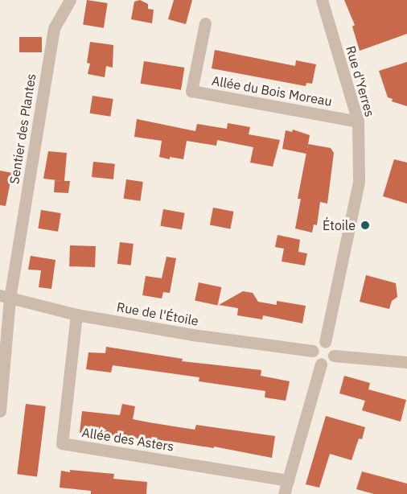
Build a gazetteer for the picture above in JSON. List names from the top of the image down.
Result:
{
  "streets": {
    "street": [
      "Rue d'Yerres",
      "Allée du Bois Moreau",
      "Sentier des Plantes",
      "Rue de l'Étoile",
      "Allée des Asters"
    ]
  },
  "crossings": [
    ["Rue d'Yerres", "Allée du Bois Moreau"],
    ["Rue d'Yerres", "Rue de l'Étoile"],
    ["Sentier des Plantes", "Rue de l'Étoile"],
    ["Rue de l'Étoile", "Allée des Asters"]
  ],
  "places": ["Étoile"]
}
